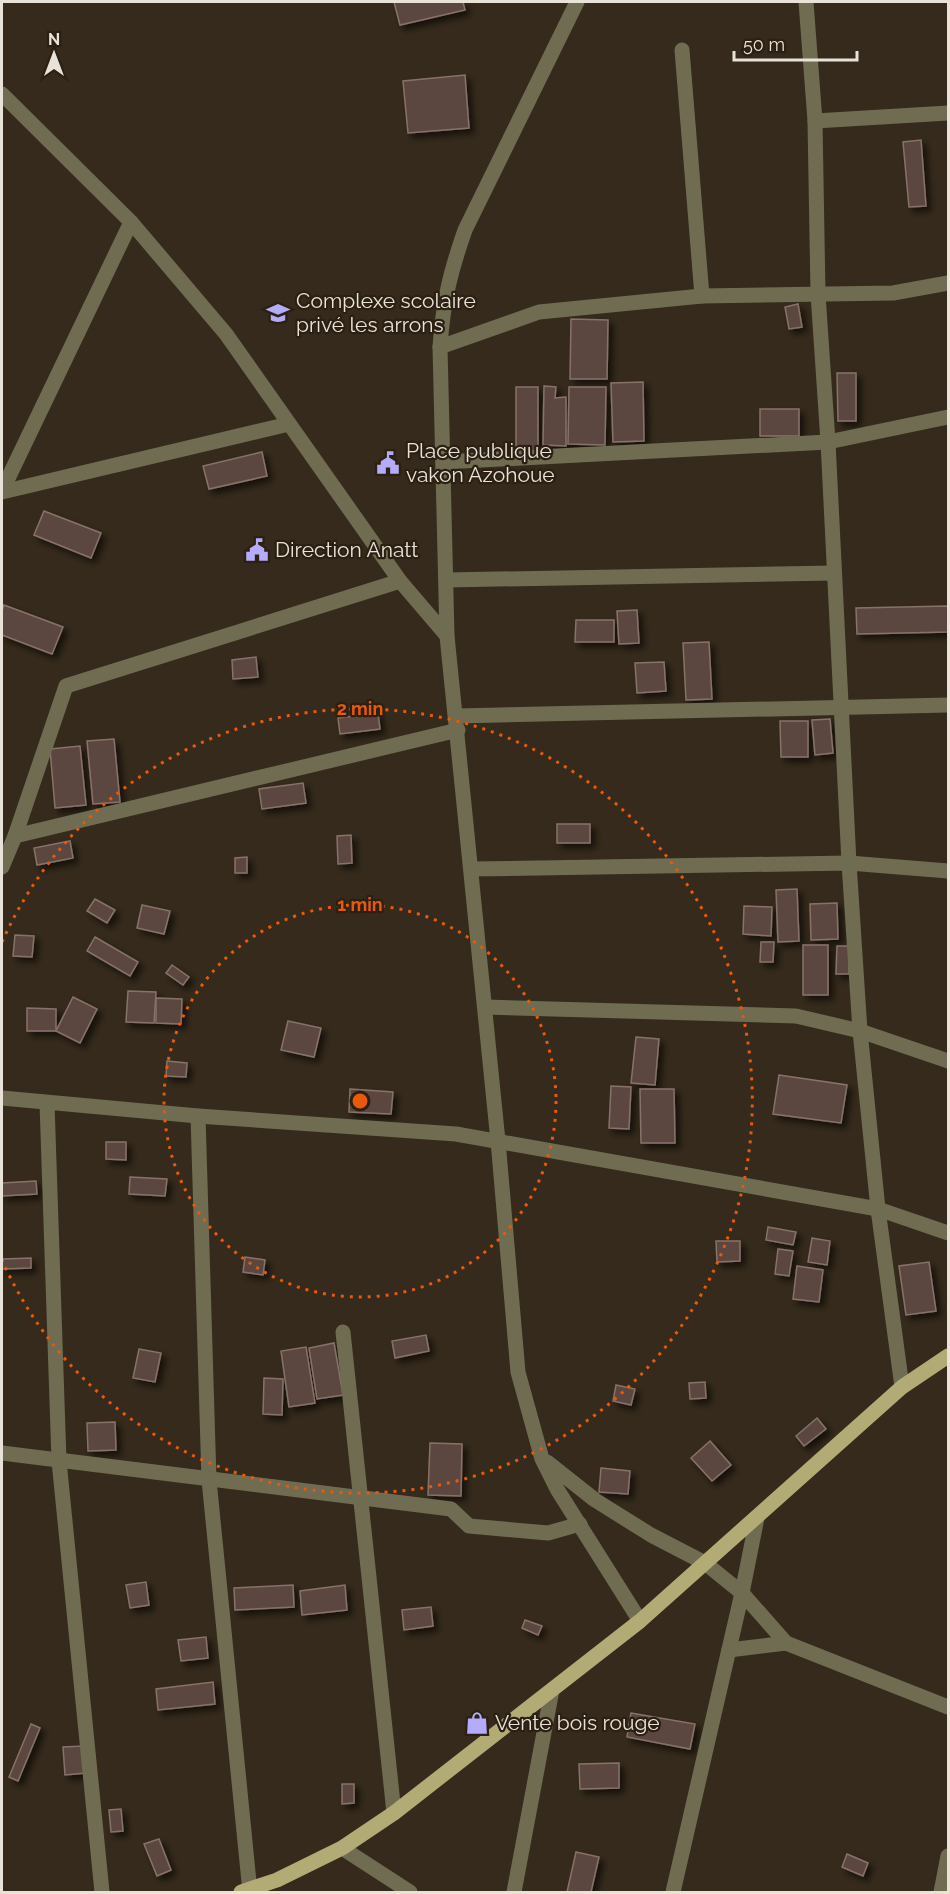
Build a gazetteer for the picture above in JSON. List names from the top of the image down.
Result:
{
  "places": {
    "school or university": ["Complexe scolaire privé les arrons"],
    "public building": ["Place publique vakon Azohoue", "Direction Anatt"],
    "shop": ["Vente bois rouge"]
  },
  "scale_bar": "50 m",
  "north": "top",
  "rings": ["2 min", "1 min"]
}
